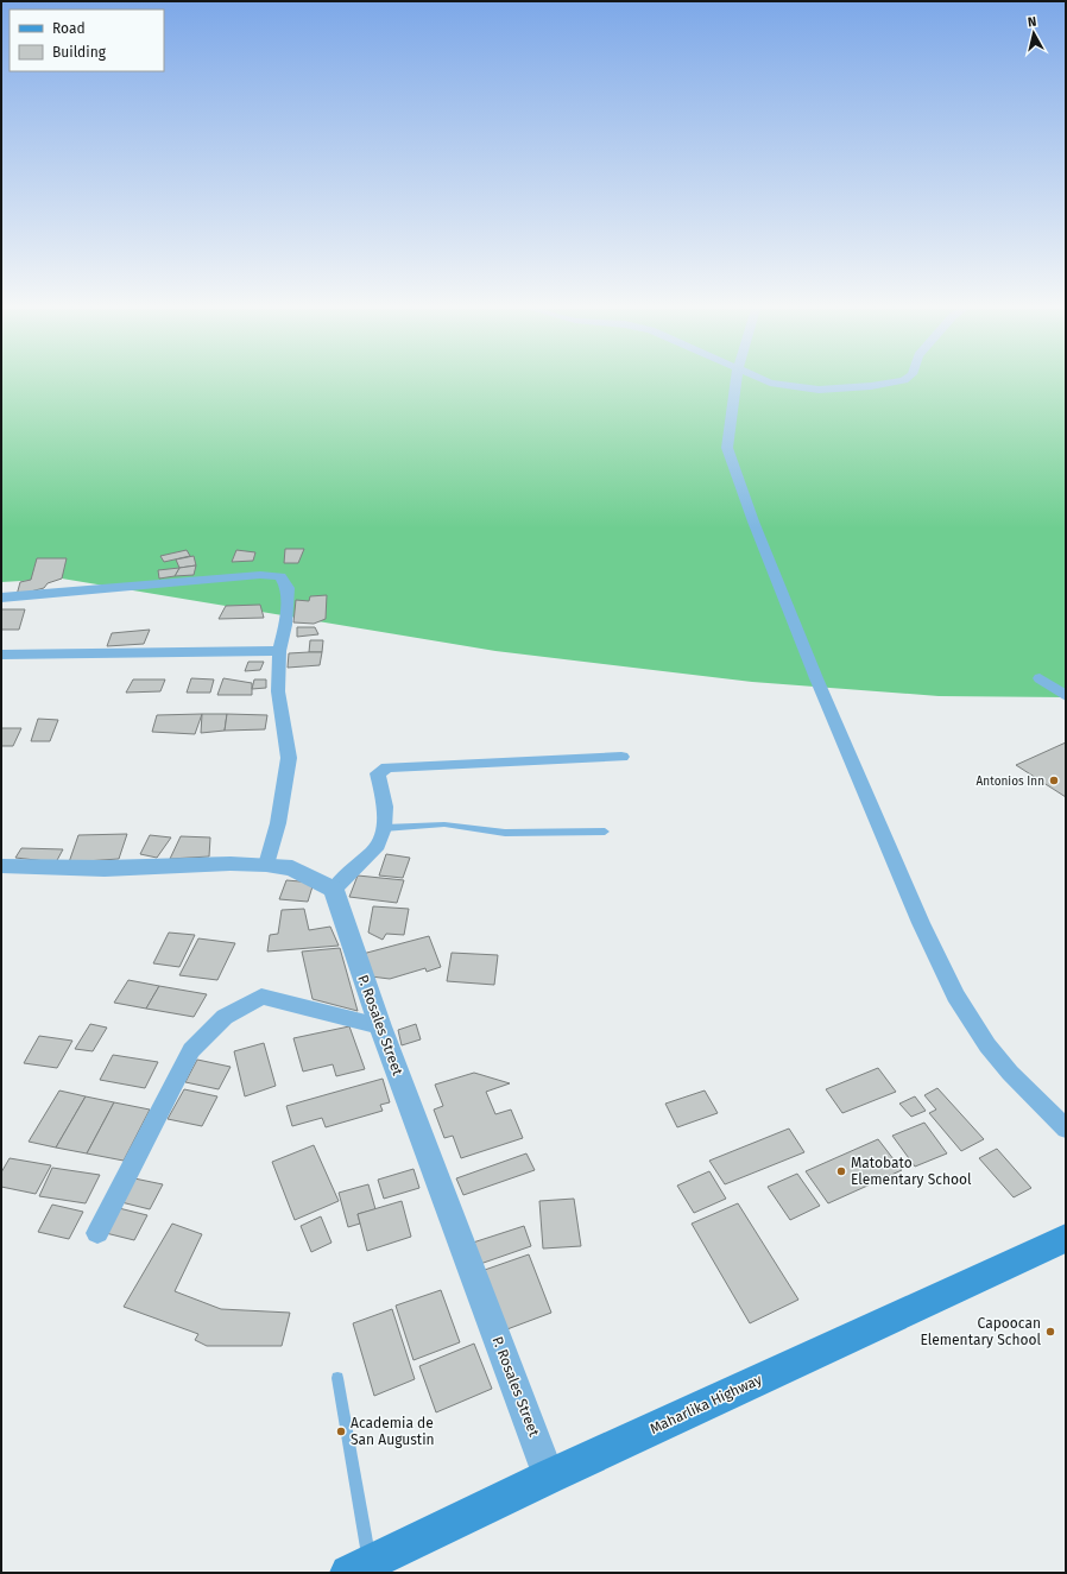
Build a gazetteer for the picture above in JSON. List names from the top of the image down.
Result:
{
  "streets": {
    "main road": ["Maharlika Highway"],
    "street": ["P. Rosales Street"]
  },
  "crossings": [
    ["P. Rosales Street", "Maharlika Highway"]
  ],
  "places": [
    "Antonios Inn",
    "Matobato Elementary School",
    "Capoocan Elementary School",
    "Academia de San Augustin"
  ],
  "legend": ["Road", "Building"],
  "north": "top"
}
